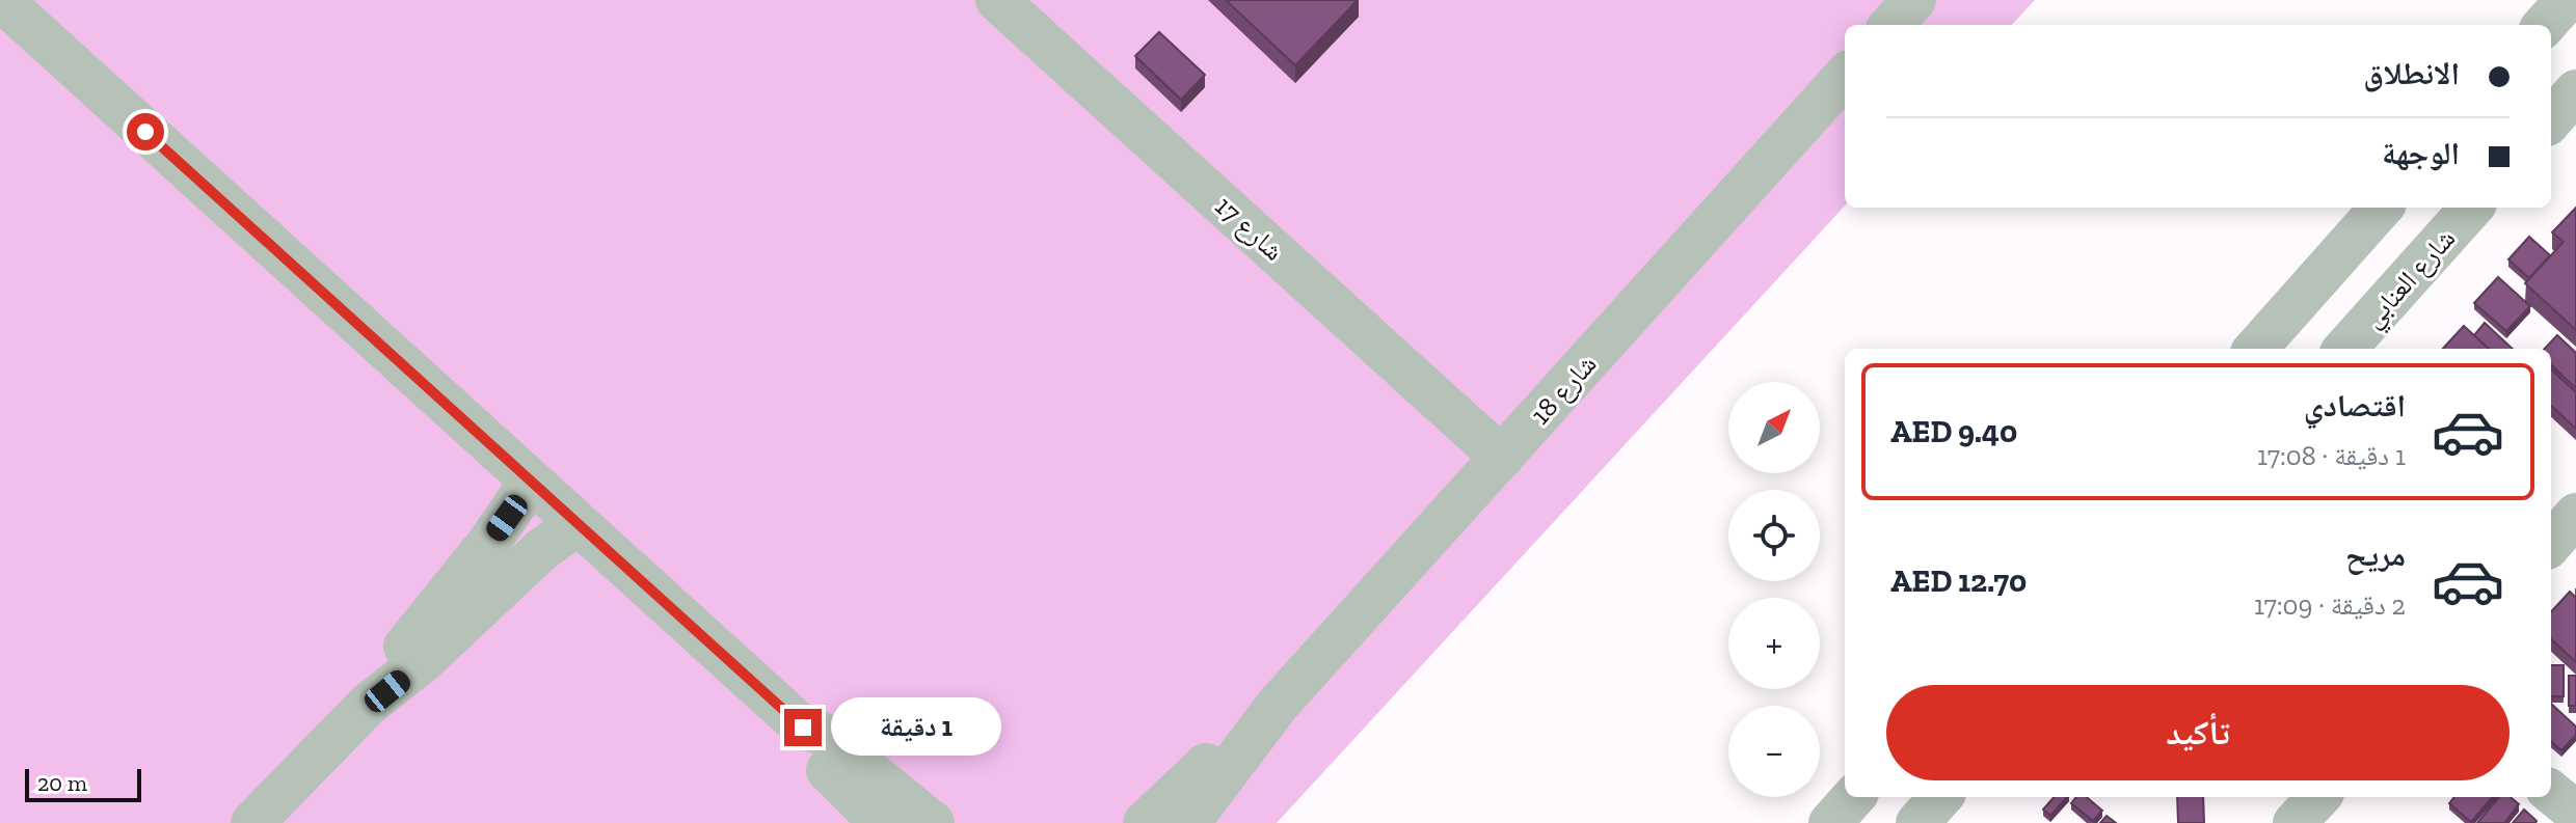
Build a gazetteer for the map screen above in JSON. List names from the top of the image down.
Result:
{
  "streets": {
    "street": ["شارع 17", "شارع العنابي", "شارع 18"]
  },
  "crossings": [
    ["شارع 17", "شارع 18"]
  ],
  "scale_bar": "20 m",
  "north": "top right",
  "page": {
    "banner": ["الانطلاق", "الوجهة"],
    "list": [
      {
        "name": "اقتصادي",
        "note": "1 دقيقة · 17:08",
        "value": "AED 9.40"
      },
      {
        "name": "مريح",
        "note": "2 دقيقة · 17:09",
        "value": "AED 12.70"
      }
    ],
    "map_buttons": ["+", "−"],
    "buttons": "تأكيد",
    "bubble": "1 دقيقة",
    "scale": "20 m"
  }
}
